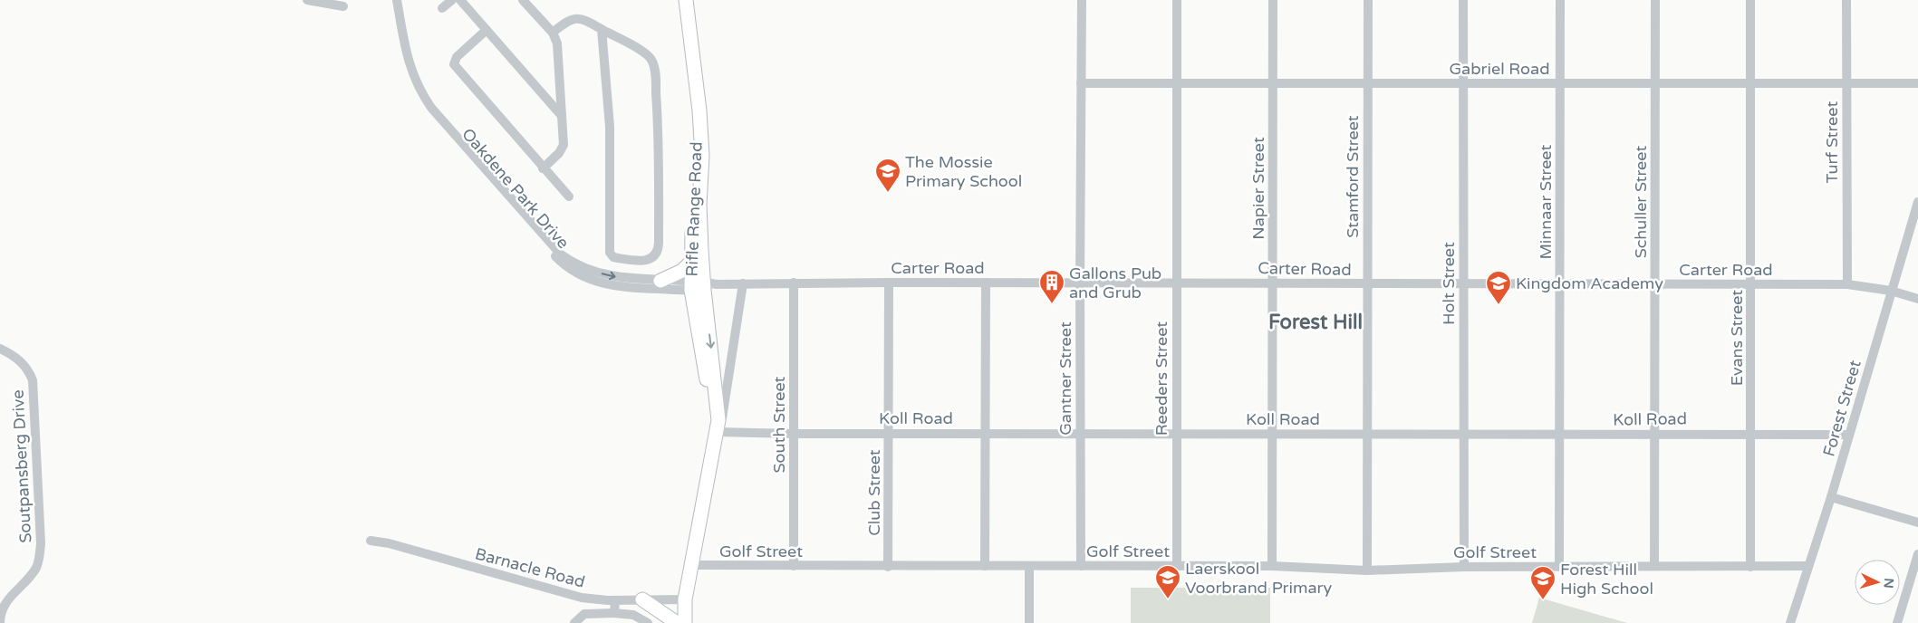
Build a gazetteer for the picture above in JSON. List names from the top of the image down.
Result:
{
  "streets": {
    "main road": ["Rifle Range Road"],
    "street": [
      "Gabriel Road",
      "Turf Street",
      "Stamford Street",
      "Oakdene Park Drive",
      "Napier Street",
      "Minnaar Street",
      "Schuller Street",
      "Carter Road",
      "Holt Street",
      "Evans Street",
      "Gantner Street",
      "Reeders Street",
      "Forest Street",
      "Koll Road",
      "South Street",
      "Soutpansberg Drive",
      "Club Street",
      "Golf Street",
      "Barnacle Road"
    ]
  },
  "crossings": [
    ["Gabriel Road", "Turf Street"],
    ["Gabriel Road", "Stamford Street"],
    ["Gabriel Road", "Napier Street"],
    ["Gabriel Road", "Minnaar Street"],
    ["Gabriel Road", "Schuller Street"],
    ["Gabriel Road", "Holt Street"],
    ["Gabriel Road", "Evans Street"],
    ["Gabriel Road", "Gantner Street"],
    ["Gabriel Road", "Reeders Street"],
    ["Turf Street", "Carter Road"],
    ["Stamford Street", "Carter Road"],
    ["Stamford Street", "Koll Road"],
    ["Stamford Street", "Golf Street"],
    ["Oakdene Park Drive", "Rifle Range Road"],
    ["Oakdene Park Drive", "Carter Road"],
    ["Napier Street", "Carter Road"],
    ["Napier Street", "Koll Road"],
    ["Napier Street", "Golf Street"],
    ["Minnaar Street", "Carter Road"],
    ["Minnaar Street", "Koll Road"],
    ["Minnaar Street", "Golf Street"],
    ["Schuller Street", "Carter Road"],
    ["Schuller Street", "Koll Road"],
    ["Schuller Street", "Golf Street"],
    ["Rifle Range Road", "Carter Road"],
    ["Rifle Range Road", "Koll Road"],
    ["Rifle Range Road", "Golf Street"],
    ["Rifle Range Road", "Barnacle Road"],
    ["Carter Road", "Holt Street"],
    ["Carter Road", "Evans Street"],
    ["Carter Road", "Gantner Street"],
    ["Carter Road", "Reeders Street"],
    ["Carter Road", "Forest Street"],
    ["Carter Road", "South Street"],
    ["Carter Road", "Club Street"],
    ["Holt Street", "Koll Road"],
    ["Holt Street", "Golf Street"],
    ["Evans Street", "Koll Road"],
    ["Evans Street", "Golf Street"],
    ["Gantner Street", "Koll Road"],
    ["Gantner Street", "Golf Street"],
    ["Reeders Street", "Koll Road"],
    ["Reeders Street", "Golf Street"],
    ["Forest Street", "Koll Road"],
    ["Forest Street", "Golf Street"],
    ["Koll Road", "South Street"],
    ["Koll Road", "Club Street"],
    ["South Street", "Golf Street"],
    ["Club Street", "Golf Street"]
  ],
  "districts": ["Forest Hill"],
  "places": {
    "school or university": [
      "The Mossie Primary School",
      "Kingdom Academy",
      "Laerskool Voorbrand Primary",
      "Forest Hill High School"
    ],
    "building": ["Gallons Pub and Grub"]
  },
  "north": "right"
}
